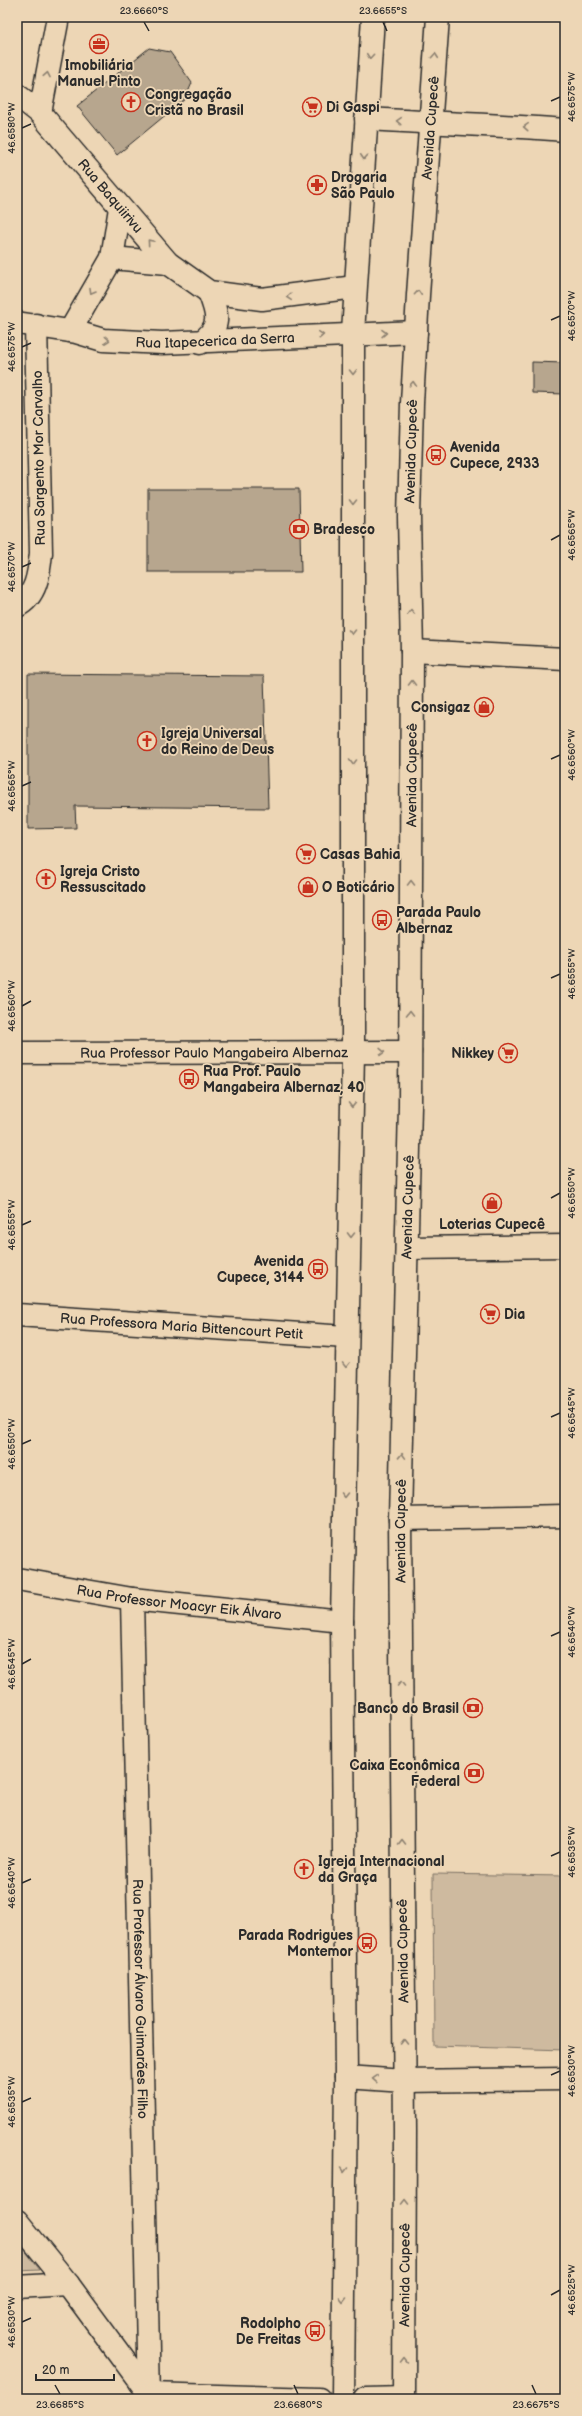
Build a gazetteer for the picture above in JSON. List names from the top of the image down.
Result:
{
  "streets": {
    "main road": [
      "Avenida Cupecê",
      "Rua Baquiirivu",
      "Rua Itapecerica da Serra",
      "Rua Sargento Mor Carvalho",
      "Rua Professor Paulo Mangabeira Albernaz",
      "Rua Professora Maria Bittencourt Petit",
      "Rua Professor Moacyr Eik Álvaro",
      "Rua Professor Álvaro Guimarães Filho"
    ]
  },
  "crossings": [
    ["Avenida Cupecê", "Rua Itapecerica da Serra"],
    ["Avenida Cupecê", "Rua Professor Paulo Mangabeira Albernaz"],
    ["Rua Itapecerica da Serra", "Rua Sargento Mor Carvalho"],
    ["Rua Professor Moacyr Eik Álvaro", "Rua Professor Álvaro Guimarães Filho"]
  ],
  "one_way": ["Rua Baquiirivu", "Rua Itapecerica da Serra"],
  "places": {
    "office": ["Imobiliária Manuel Pinto"],
    "church": [
      "Congregação Cristã no Brasil",
      "Igreja Universal do Reino de Deus",
      "Igreja Cristo Ressuscitado",
      "Igreja Internacional da Graça"
    ],
    "supermarket": [
      "Di Gaspi",
      "Casas Bahia",
      "Nikkey",
      "Dia"
    ],
    "pharmacy": ["Drogaria São Paulo"],
    "bus stop": [
      "Avenida Cupece, 2933",
      "Parada Paulo Albernaz",
      "Rua Prof. Paulo Mangabeira Albernaz, 40",
      "Avenida Cupece, 3144",
      "Parada Rodrigues Montemor",
      "Rodolpho De Freitas"
    ],
    "bank": ["Bradesco", "Banco do Brasil", "Caixa Econômica Federal"],
    "shop": ["Consigaz", "O Boticário", "Loterias Cupecê"]
  },
  "scale_bar": "20 m",
  "coordinates": [
    "23.6660°S",
    "23.6655°S",
    "46.6575°W",
    "46.6580°W",
    "46.6570°W",
    "46.6565°W",
    "46.6560°W",
    "46.6555°W",
    "46.6550°W",
    "46.6545°W",
    "46.6540°W",
    "46.6535°W",
    "46.6530°W",
    "46.6525°W",
    "23.6685°S",
    "23.6680°S",
    "23.6675°S"
  ]
}
